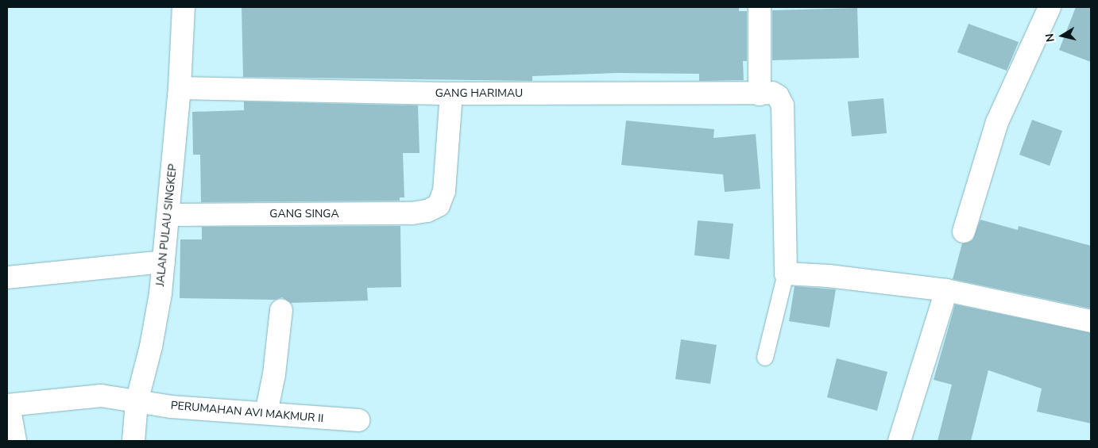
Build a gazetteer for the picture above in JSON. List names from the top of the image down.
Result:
{
  "streets": {
    "street": [
      "GANG HARIMAU",
      "GANG SINGA",
      "JALAN PULAU SINGKEP",
      "PERUMAHAN AVI MAKMUR II"
    ]
  },
  "crossings": [
    ["GANG HARIMAU", "GANG SINGA"],
    ["GANG HARIMAU", "JALAN PULAU SINGKEP"],
    ["GANG SINGA", "JALAN PULAU SINGKEP"],
    ["JALAN PULAU SINGKEP", "PERUMAHAN AVI MAKMUR II"]
  ],
  "north": "left"
}
